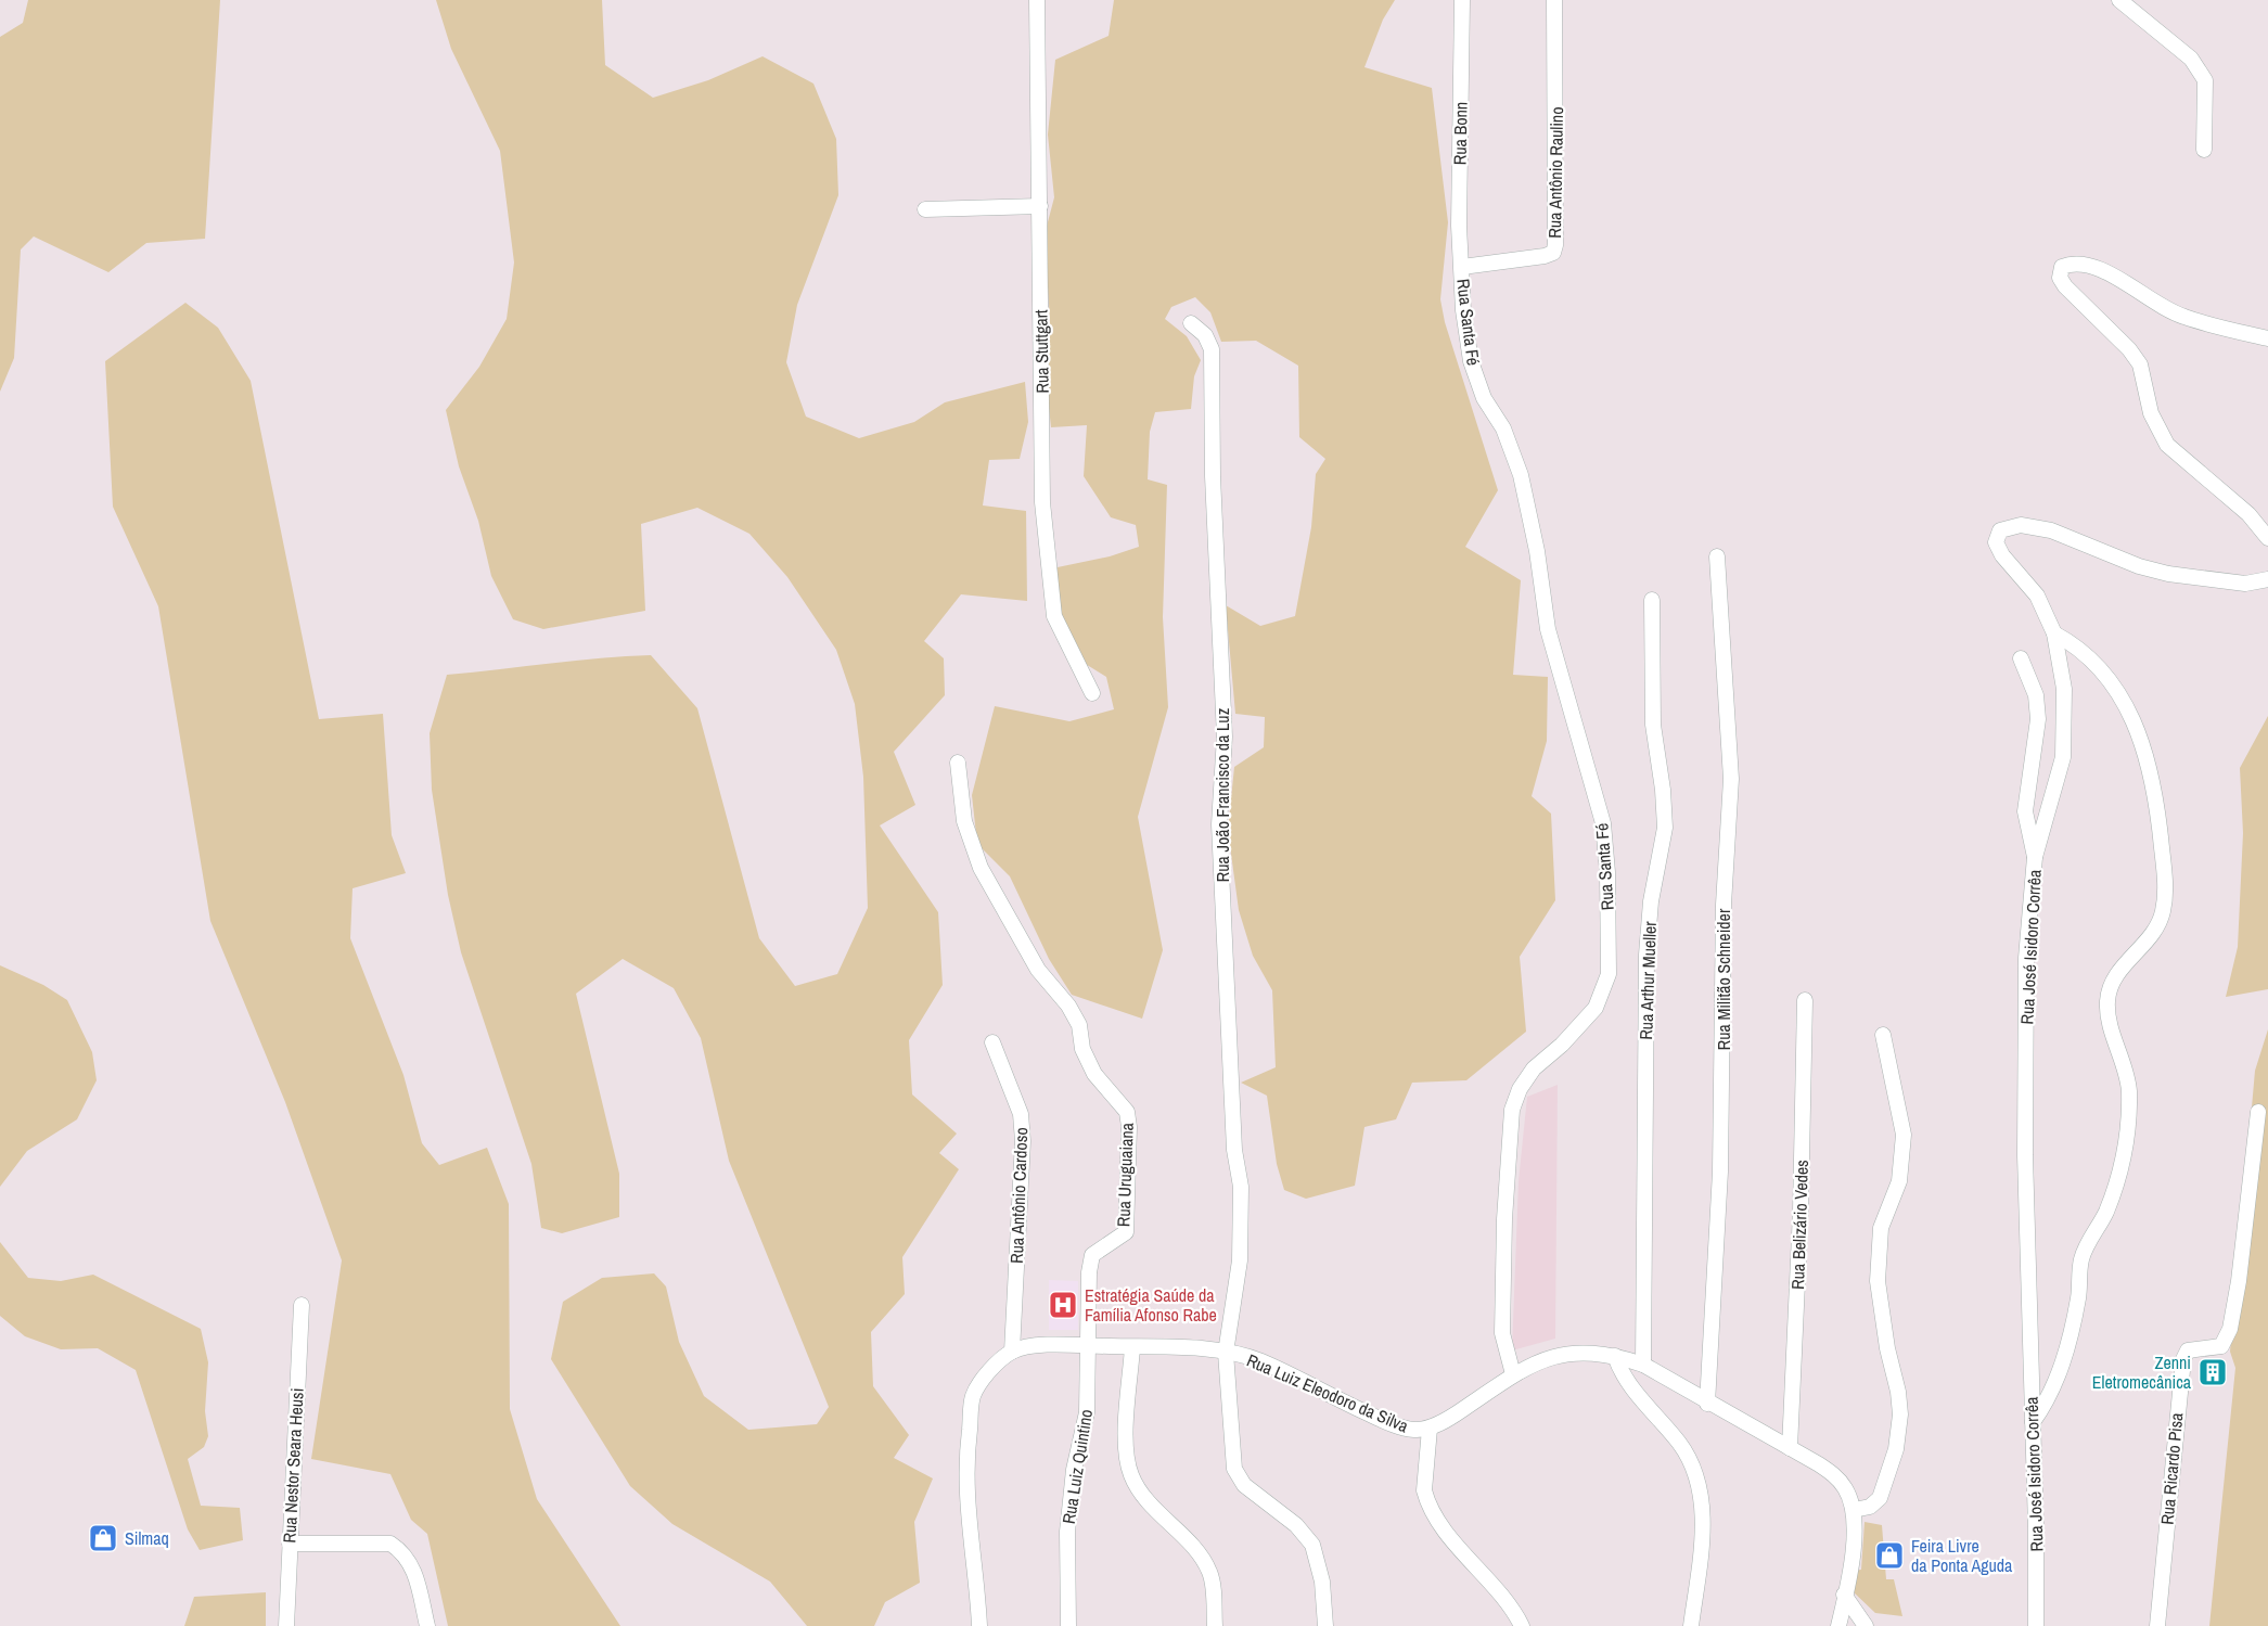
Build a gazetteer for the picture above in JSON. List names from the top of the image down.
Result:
{
  "streets": {
    "street": [
      "Rua Bonn",
      "Rua Antônio Raulino",
      "Rua Santa Fé",
      "Rua Stuttgart",
      "Rua João Francisco da Luz",
      "Rua José Isidoro Corrêa",
      "Rua Militão Schneider",
      "Rua Arthur Mueller",
      "Rua Uruguaiana",
      "Rua Antônio Cardoso",
      "Rua Belizário Vedes",
      "Rua Luiz Eleodoro da Silva",
      "Rua Nestor Seara Heusi",
      "Rua Luiz Quintino",
      "Rua Ricardo Pisa"
    ]
  },
  "crossings": [
    ["Rua Bonn", "Rua Antônio Raulino"],
    ["Rua Bonn", "Rua Santa Fé"],
    ["Rua Antônio Raulino", "Rua Santa Fé"],
    ["Rua Santa Fé", "Rua Luiz Eleodoro da Silva"],
    ["Rua João Francisco da Luz", "Rua Luiz Eleodoro da Silva"],
    ["Rua Militão Schneider", "Rua Luiz Eleodoro da Silva"],
    ["Rua Arthur Mueller", "Rua Luiz Eleodoro da Silva"],
    ["Rua Uruguaiana", "Rua Luiz Eleodoro da Silva"],
    ["Rua Uruguaiana", "Rua Luiz Quintino"],
    ["Rua Antônio Cardoso", "Rua Luiz Eleodoro da Silva"],
    ["Rua Belizário Vedes", "Rua Luiz Eleodoro da Silva"],
    ["Rua Luiz Eleodoro da Silva", "Rua Luiz Quintino"]
  ],
  "places": {
    "hospital": ["Estratégia Saúde da Família Afonso Rabe"],
    "building": ["Zenni Eletromecânica"],
    "shop": ["Silmaq", "Feira Livre da Ponta Aguda"]
  }
}
